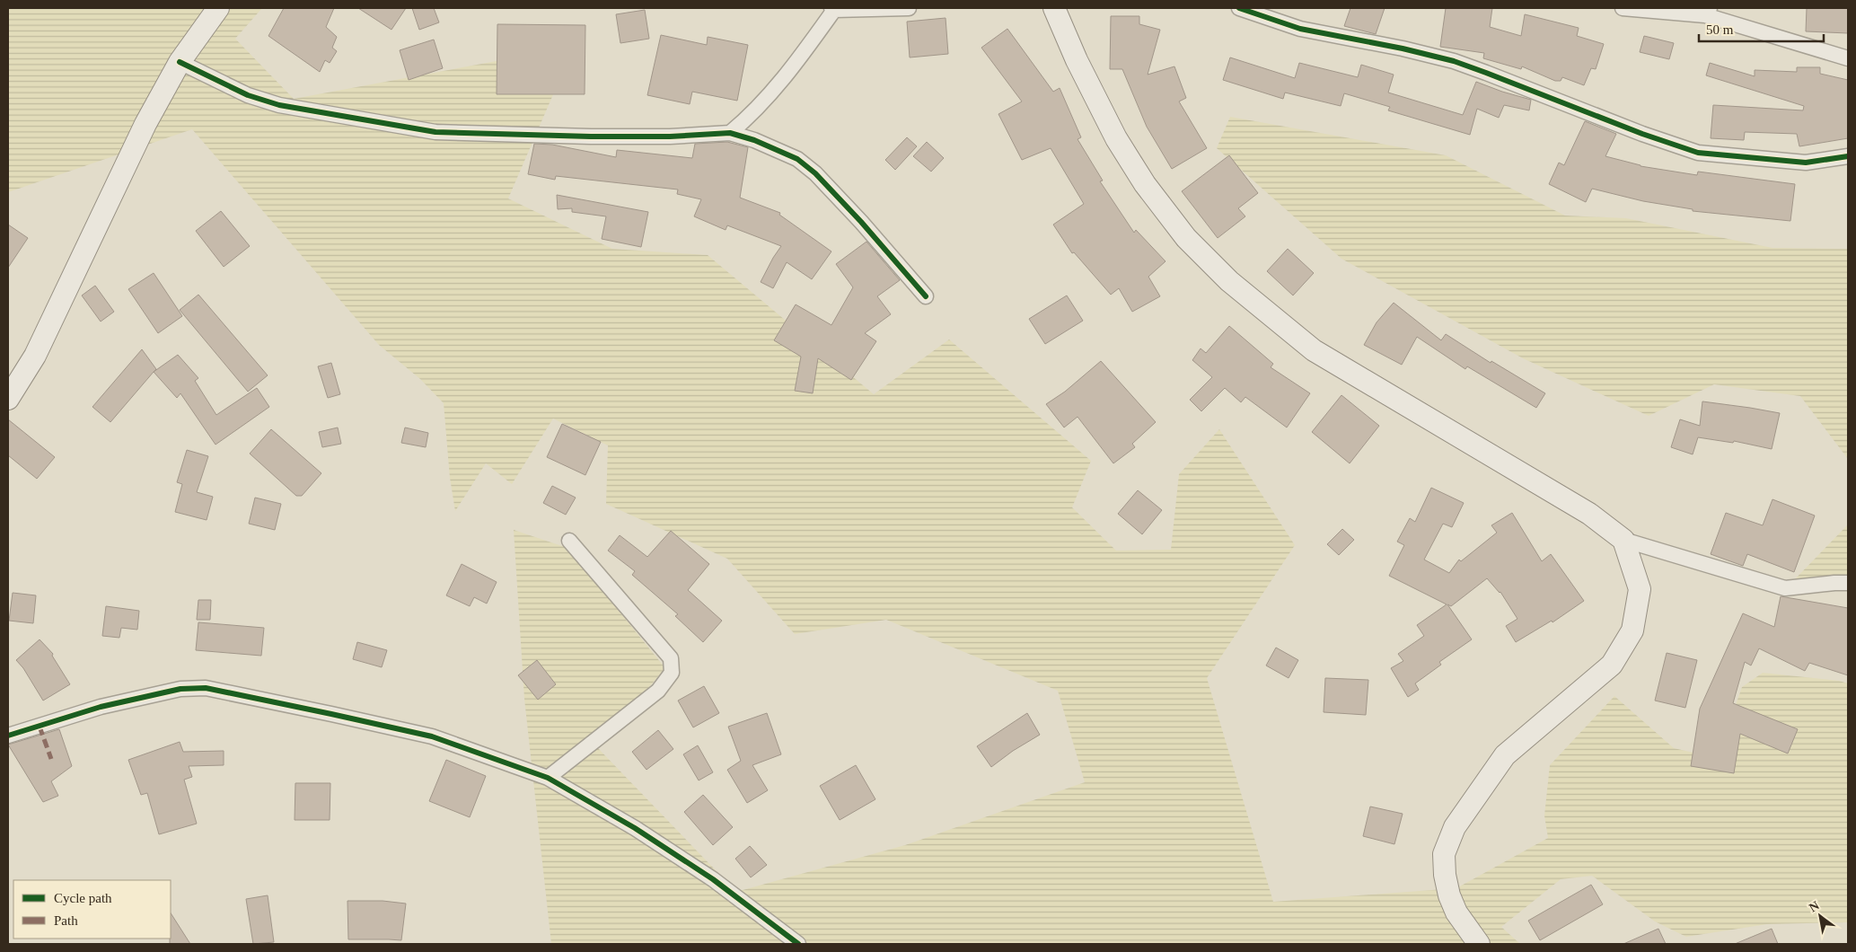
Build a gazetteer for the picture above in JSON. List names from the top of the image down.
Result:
{
  "legend": ["Cycle path", "Path"],
  "scale_bar": "50 m",
  "north": "top left"
}
